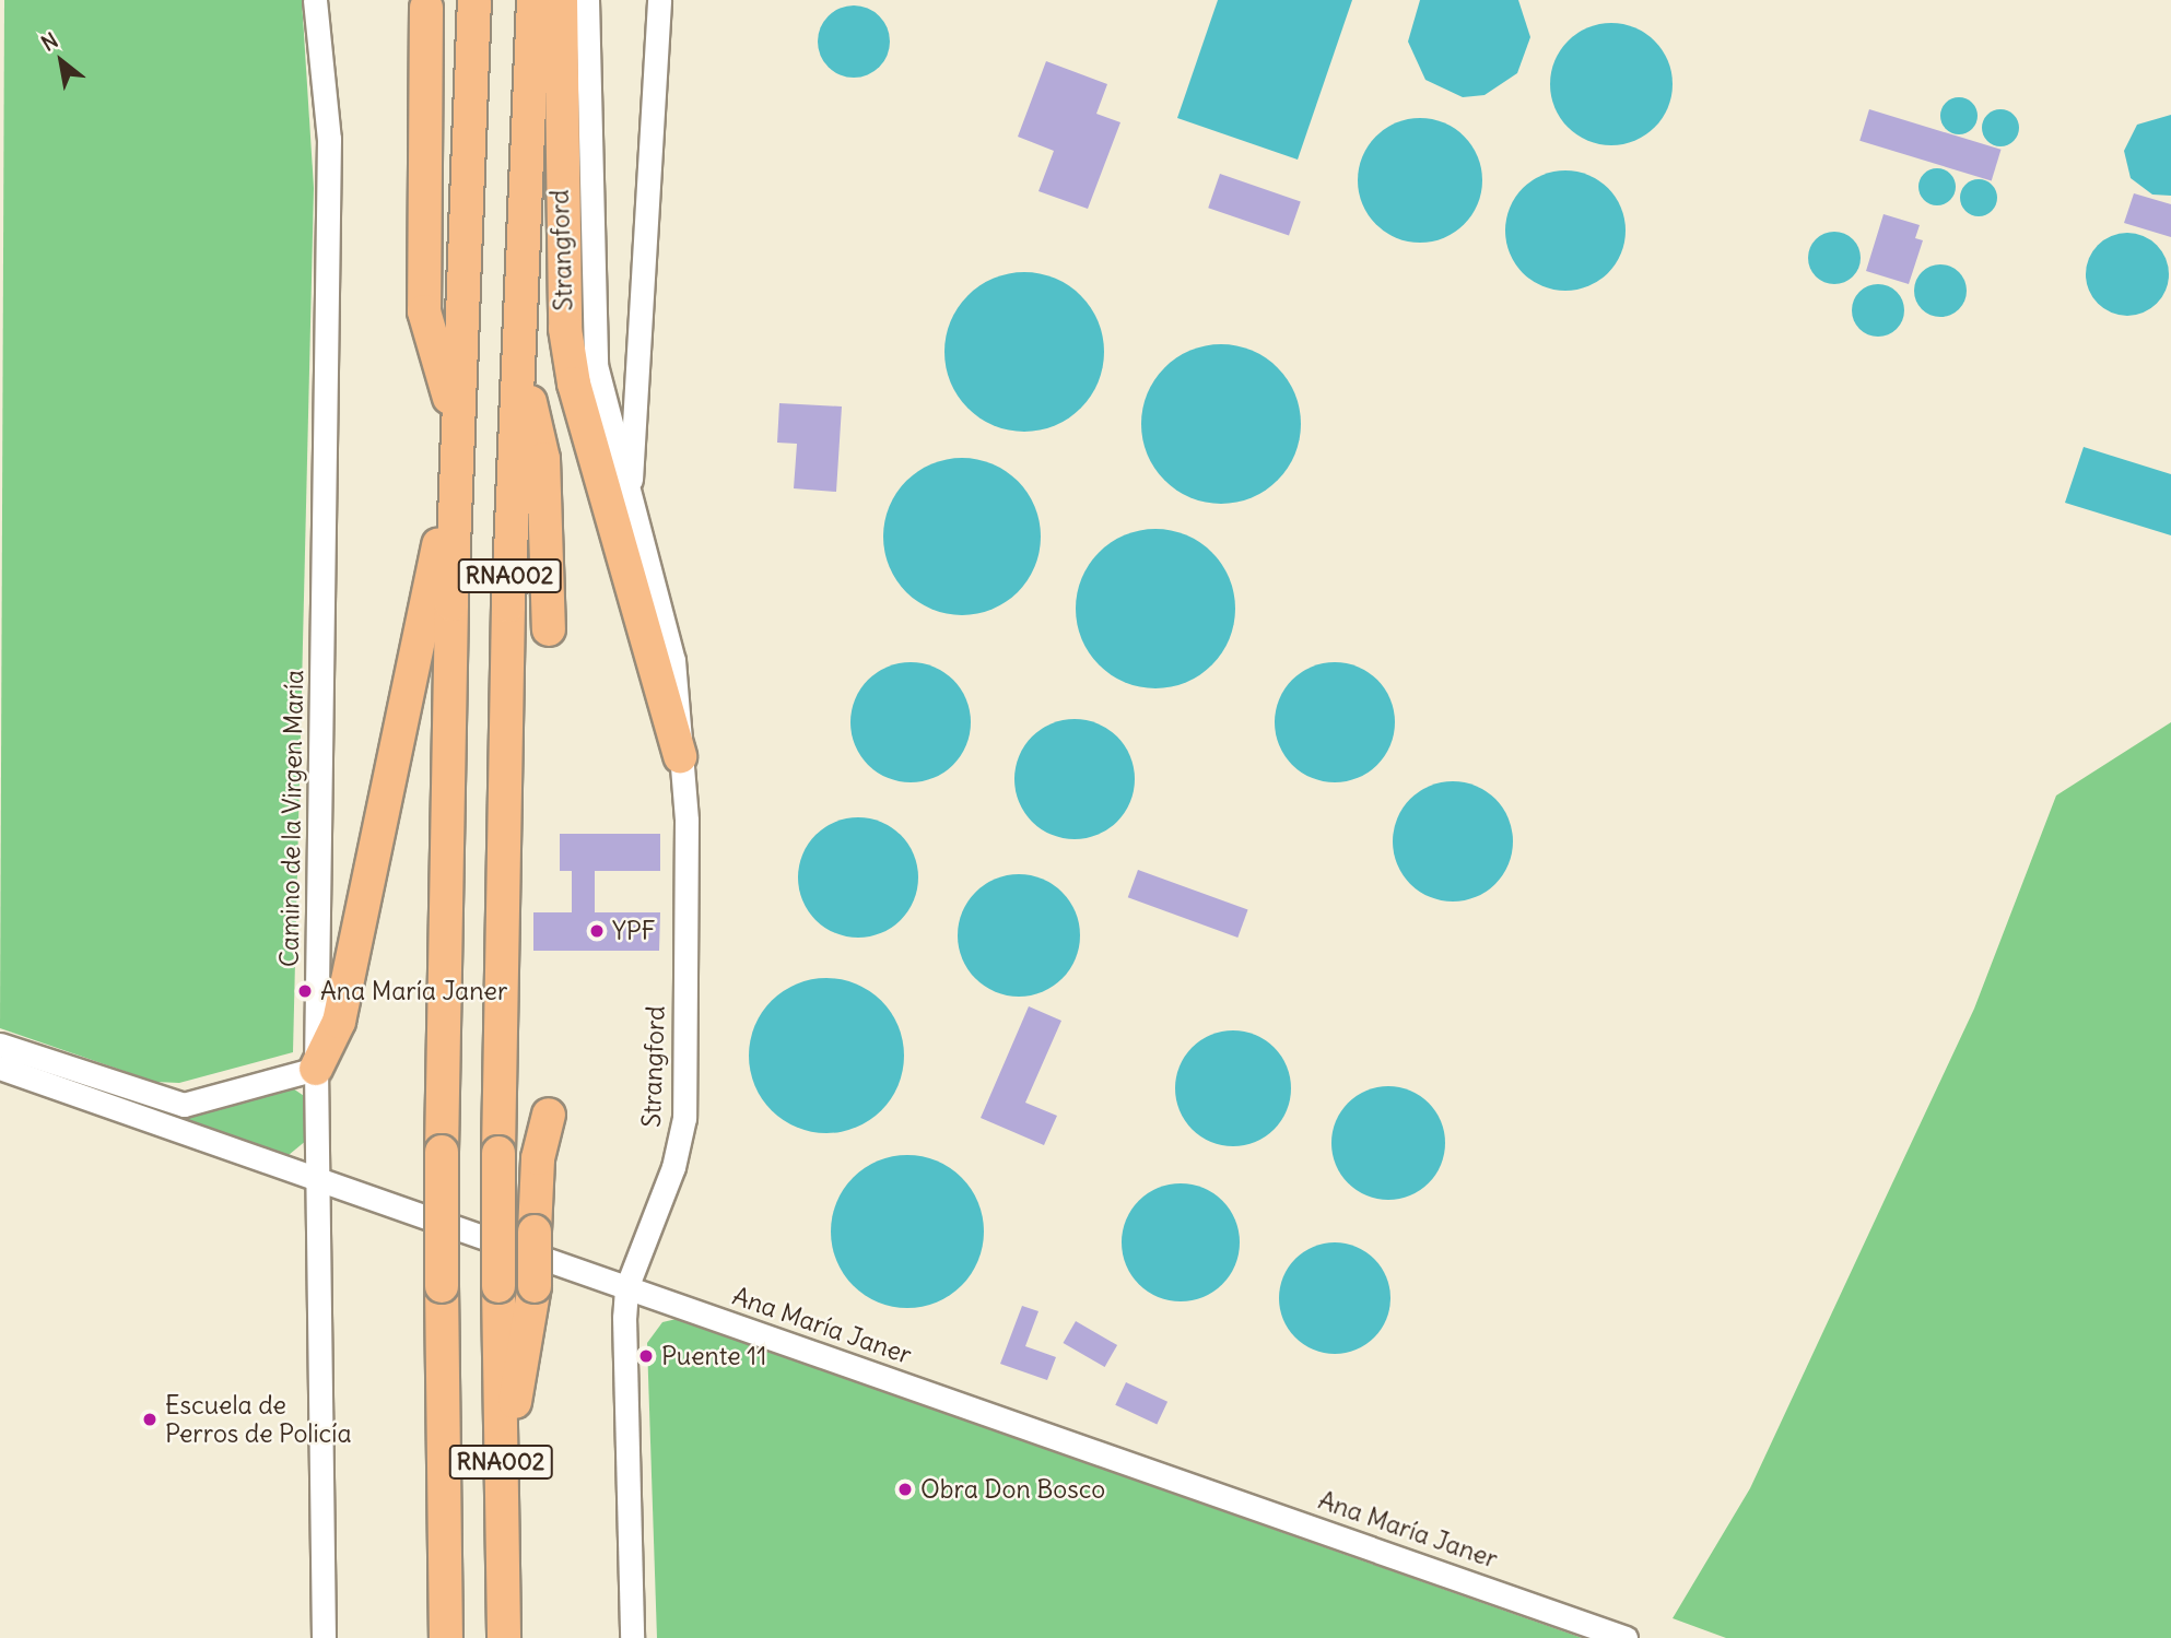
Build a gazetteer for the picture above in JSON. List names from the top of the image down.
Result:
{
  "streets": {
    "highway": ["RNA002"],
    "street": ["Strangford", "Camino de la Virgen María", "Ana María Janer"]
  },
  "crossings": [
    ["Strangford", "Ana María Janer"],
    ["Camino de la Virgen María", "Ana María Janer"]
  ],
  "places": [
    "YPF",
    "Ana María Janer",
    "Puente 11",
    "Escuela de Perros de Policía",
    "Obra Don Bosco"
  ],
  "north": "top left"
}
